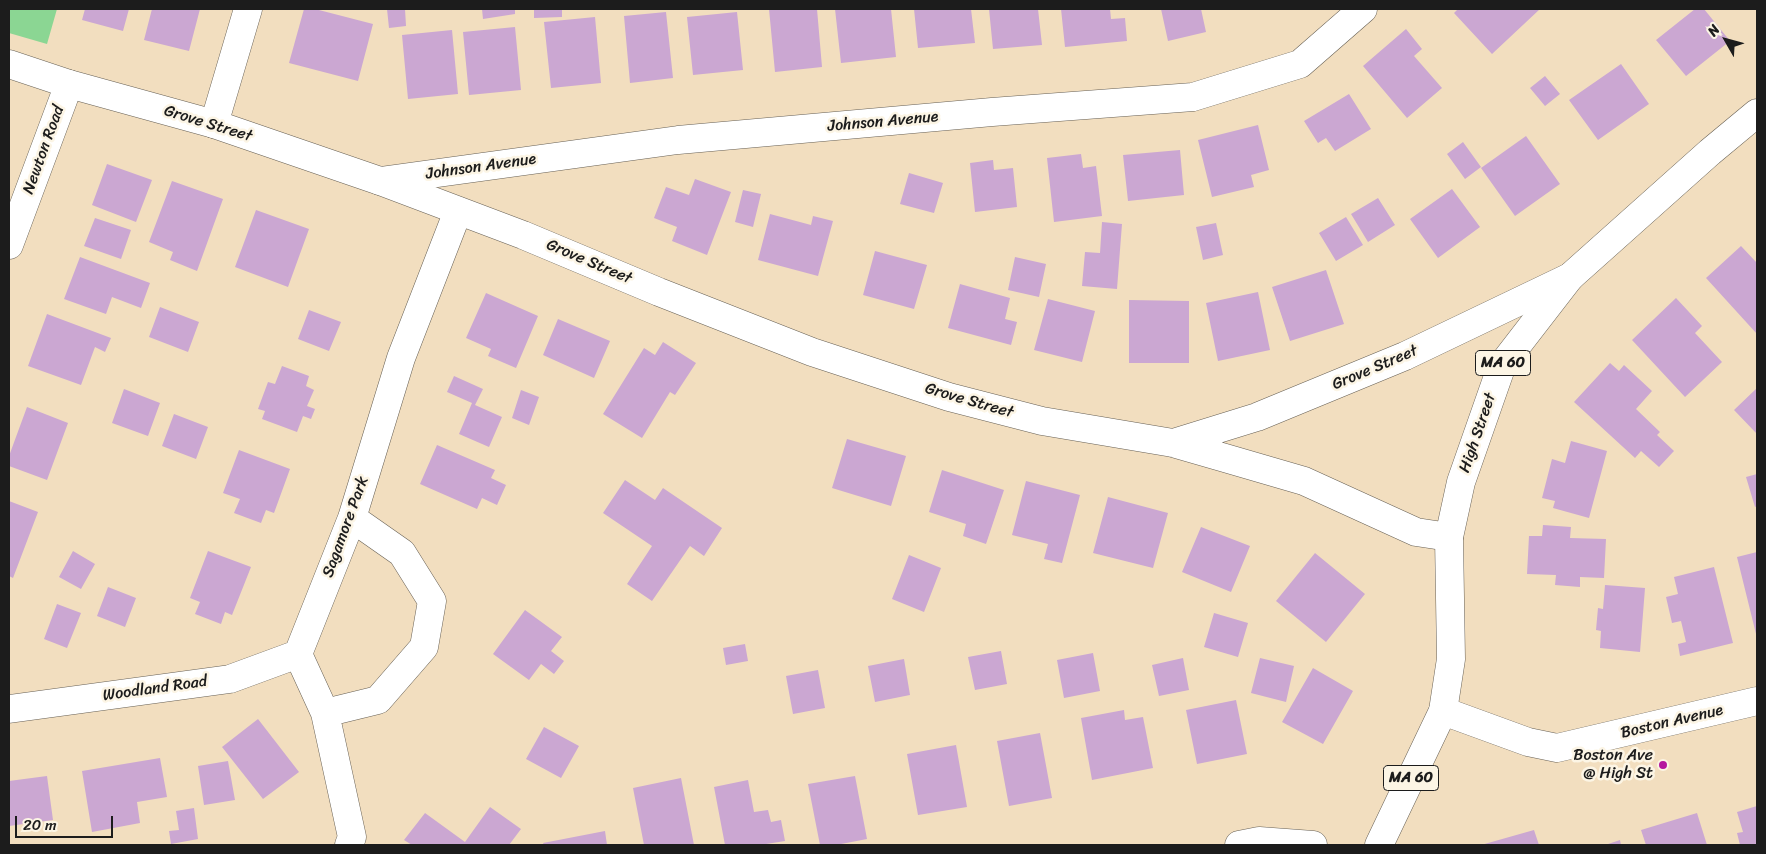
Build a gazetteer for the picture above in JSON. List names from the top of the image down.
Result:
{
  "streets": {
    "street": [
      "Johnson Avenue",
      "Grove Street",
      "Newton Road",
      "MA 60",
      "High Street",
      "Sagamore Park",
      "Woodland Road",
      "Boston Avenue"
    ]
  },
  "crossings": [
    ["Johnson Avenue", "Grove Street"],
    ["Grove Street", "Newton Road"],
    ["Grove Street", "High Street"],
    ["Grove Street", "Sagamore Park"],
    ["High Street", "Boston Avenue"],
    ["Sagamore Park", "Woodland Road"]
  ],
  "places": ["Boston Ave @ High St"],
  "scale_bar": "20 m",
  "north": "top left"
}
